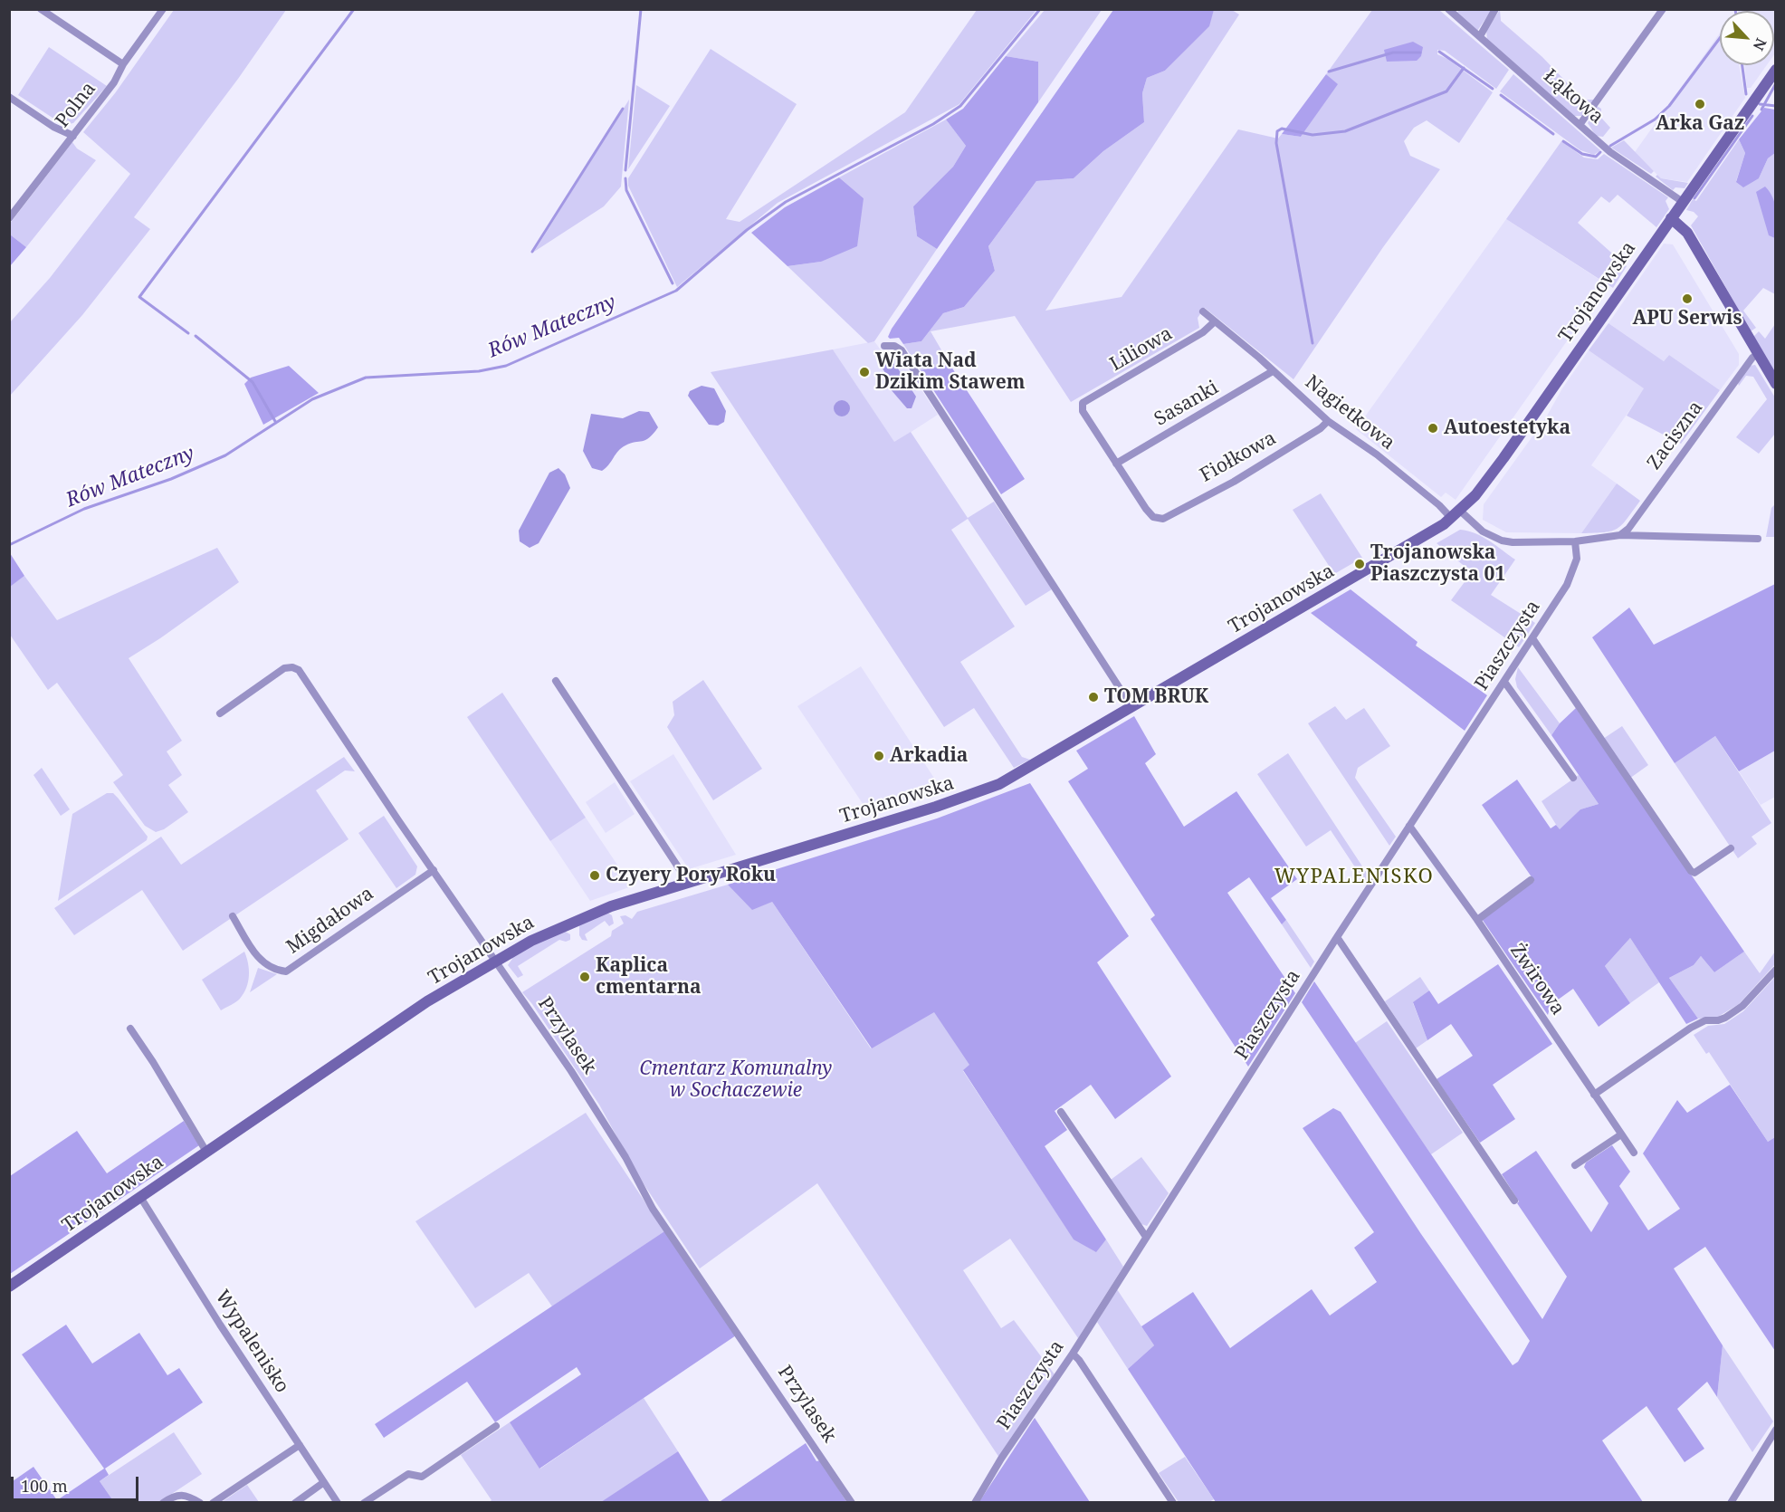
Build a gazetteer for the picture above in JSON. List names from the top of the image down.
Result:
{
  "streets": {
    "street": [
      "Łąkowa",
      "Polna",
      "Trojanowska",
      "Liliowa",
      "Sasanki",
      "Nagietkowa",
      "Zaciszna",
      "Fiołkowa",
      "Piaszczysta",
      "Migdałowa",
      "Żwirowa",
      "Przylasek",
      "Wypalenisko"
    ]
  },
  "crossings": [
    ["Łąkowa", "Trojanowska"],
    ["Trojanowska", "Nagietkowa"],
    ["Trojanowska", "Przylasek"],
    ["Trojanowska", "Wypalenisko"],
    ["Liliowa", "Sasanki"],
    ["Liliowa", "Nagietkowa"],
    ["Liliowa", "Fiołkowa"],
    ["Sasanki", "Nagietkowa"],
    ["Sasanki", "Fiołkowa"],
    ["Nagietkowa", "Fiołkowa"],
    ["Piaszczysta", "Żwirowa"],
    ["Migdałowa", "Przylasek"]
  ],
  "districts": ["WYPALENISKO"],
  "water": ["Rów Mateczny"],
  "parks": ["Cmentarz Komunalny w Sochaczewie"],
  "places": [
    "Arka Gaz",
    "APU Serwis",
    "Wiata Nad Dzikim Stawem",
    "Autoestetyka",
    "Trojanowska Piaszczysta 01",
    "TOM BRUK",
    "Arkadia",
    "Czyery Pory Roku",
    "Kaplica cmentarna"
  ],
  "scale_bar": "100 m",
  "north": "bottom right"
}
